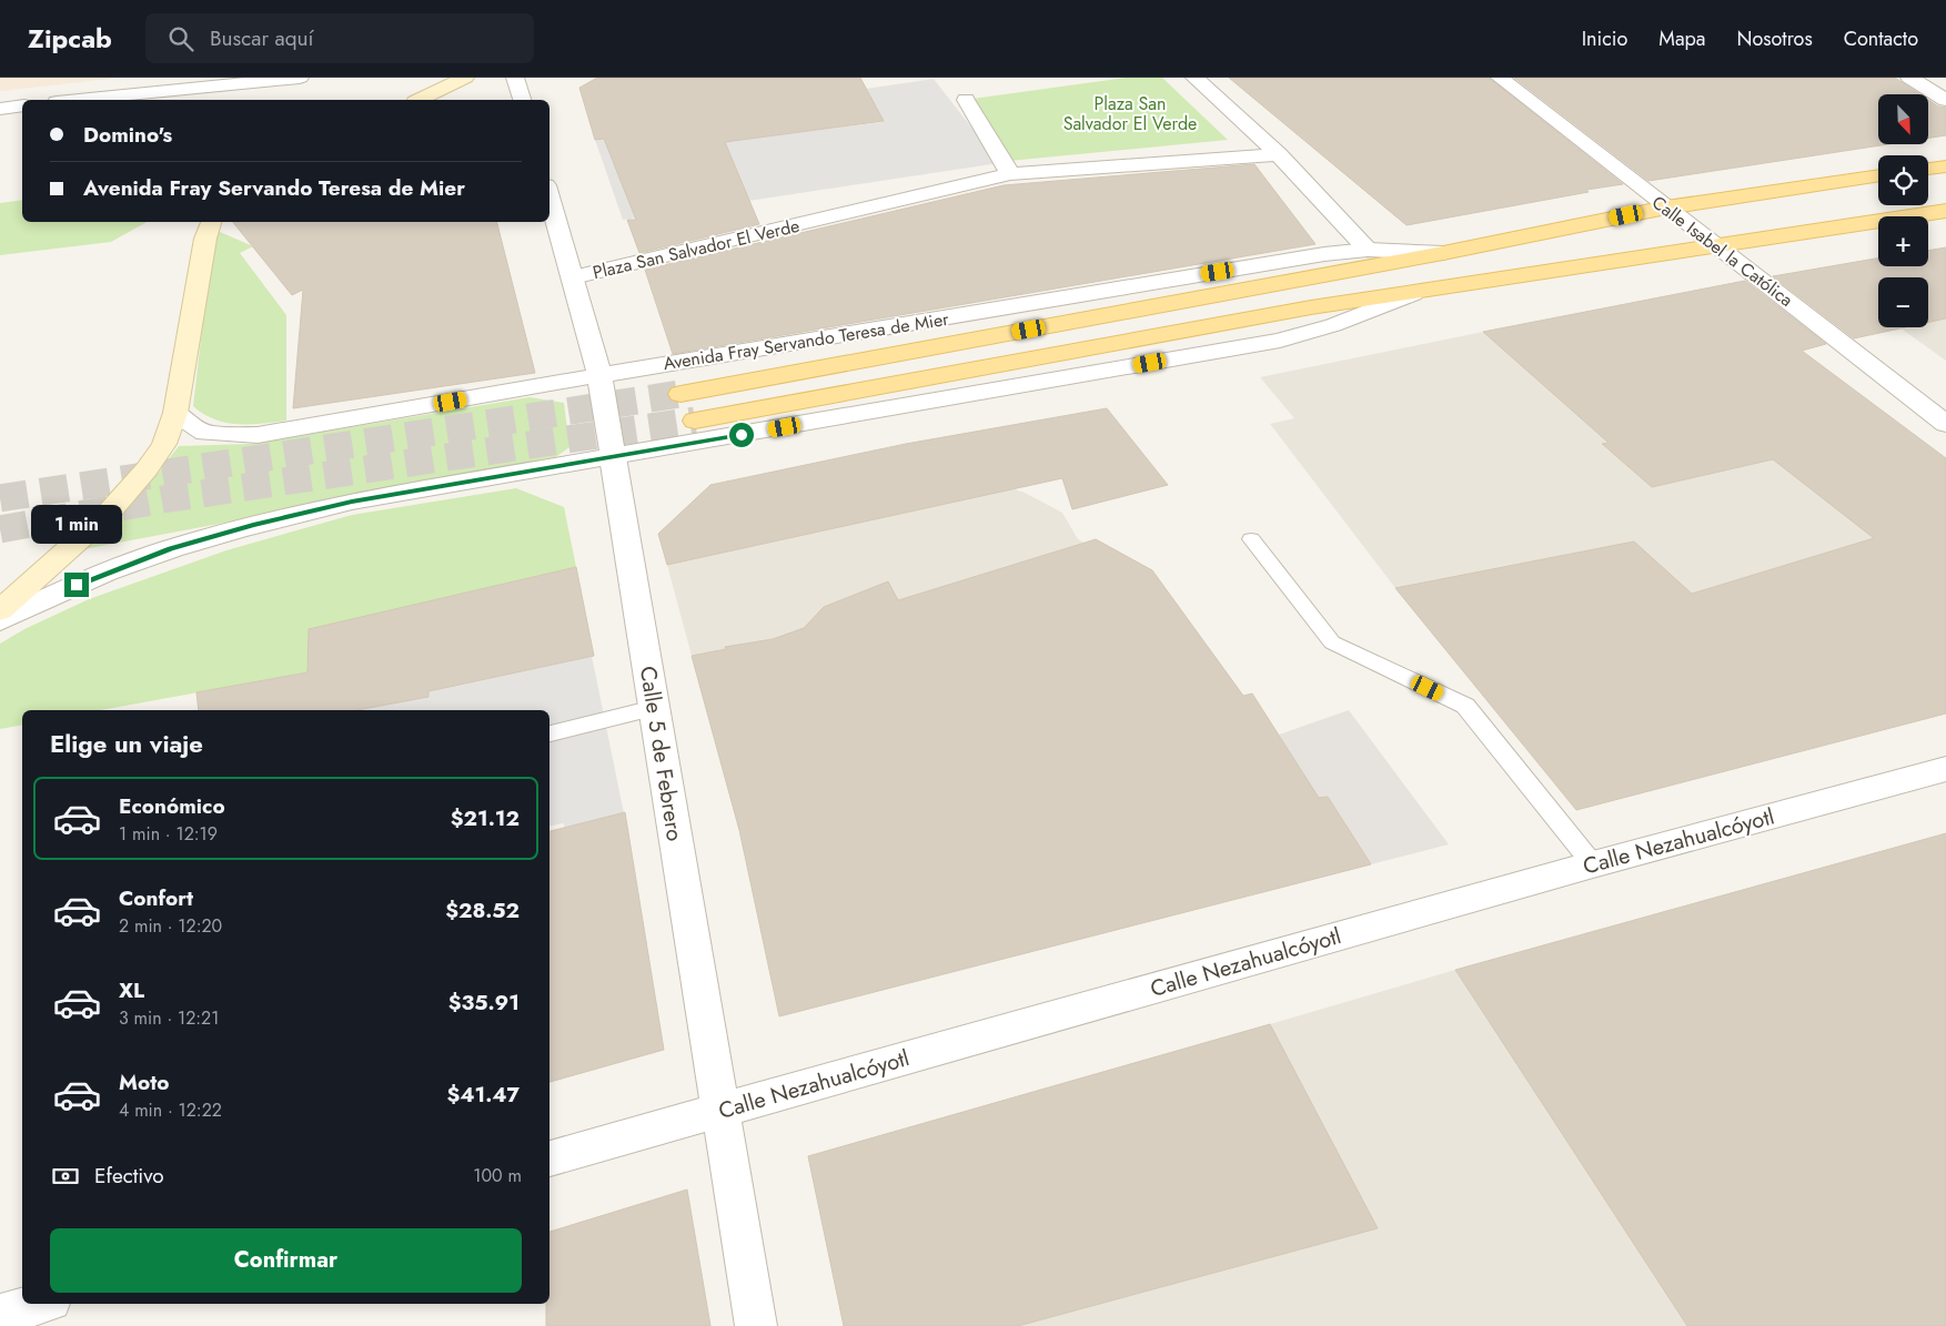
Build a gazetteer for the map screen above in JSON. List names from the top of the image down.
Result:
{
  "streets": {
    "main road": ["Avenida Fray Servando Teresa de Mier"],
    "street": [
      "Plaza San Salvador El Verde",
      "Calle Isabel la Católica",
      "Calle 5 de Febrero",
      "Calle Nezahualcóyotl"
    ]
  },
  "crossings": [
    ["Plaza San Salvador El Verde", "Calle 5 de Febrero"],
    ["Calle Isabel la Católica", "Avenida Fray Servando Teresa de Mier"],
    ["Avenida Fray Servando Teresa de Mier", "Calle 5 de Febrero"],
    ["Calle 5 de Febrero", "Calle Nezahualcóyotl"]
  ],
  "parks": ["Plaza San Salvador El Verde"],
  "north": "bottom right",
  "page": {
    "header": "Zipcab",
    "search": "Buscar aquí",
    "nav": [
      "Inicio",
      "Mapa",
      "Nosotros",
      "Contacto"
    ],
    "map_buttons": ["+", "−"],
    "banner": ["Domino's", "Avenida Fray Servando Teresa de Mier"],
    "bubble": "1 min",
    "heading": "Elige un viaje",
    "list": [
      {
        "name": "Económico",
        "note": "1 min · 12:19",
        "value": "$21.12"
      },
      {
        "name": "Confort",
        "note": "2 min · 12:20",
        "value": "$28.52"
      },
      {
        "name": "XL",
        "note": "3 min · 12:21",
        "value": "$35.91"
      },
      {
        "name": "Moto",
        "note": "4 min · 12:22",
        "value": "$41.47"
      }
    ],
    "pay": ["Efectivo", "100 m"],
    "buttons": "Confirmar"
  }
}
